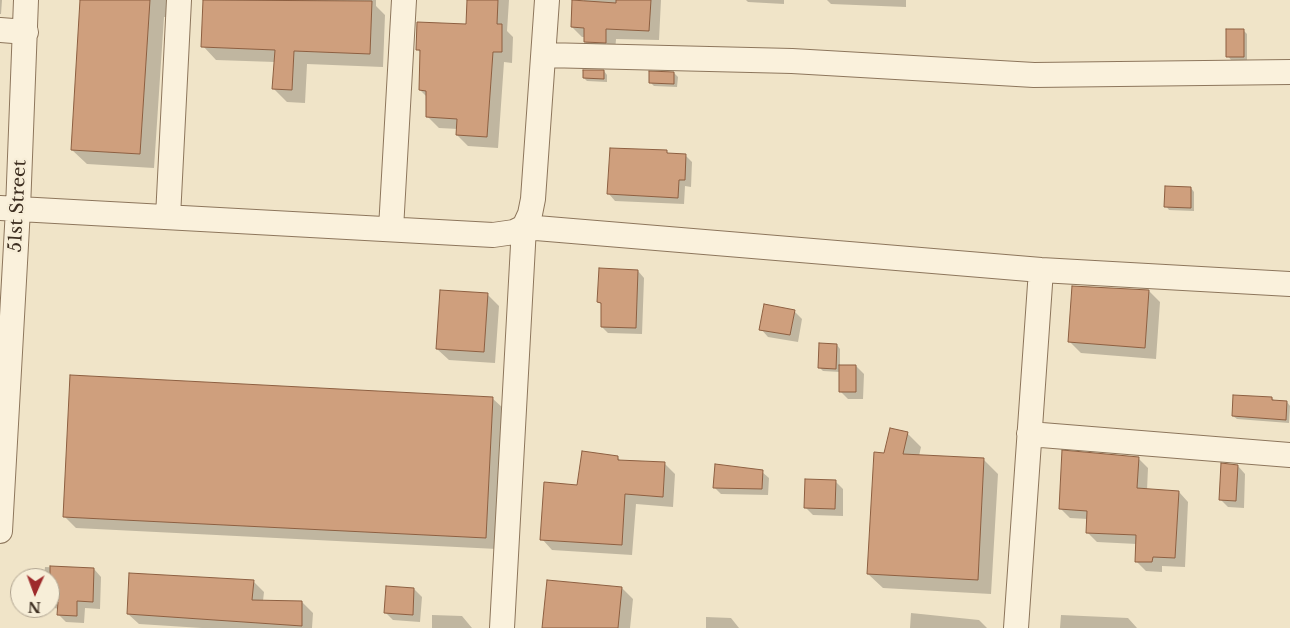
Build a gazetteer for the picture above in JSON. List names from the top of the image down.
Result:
{
  "streets": {
    "street": ["51st Street"]
  },
  "north": "bottom"
}
